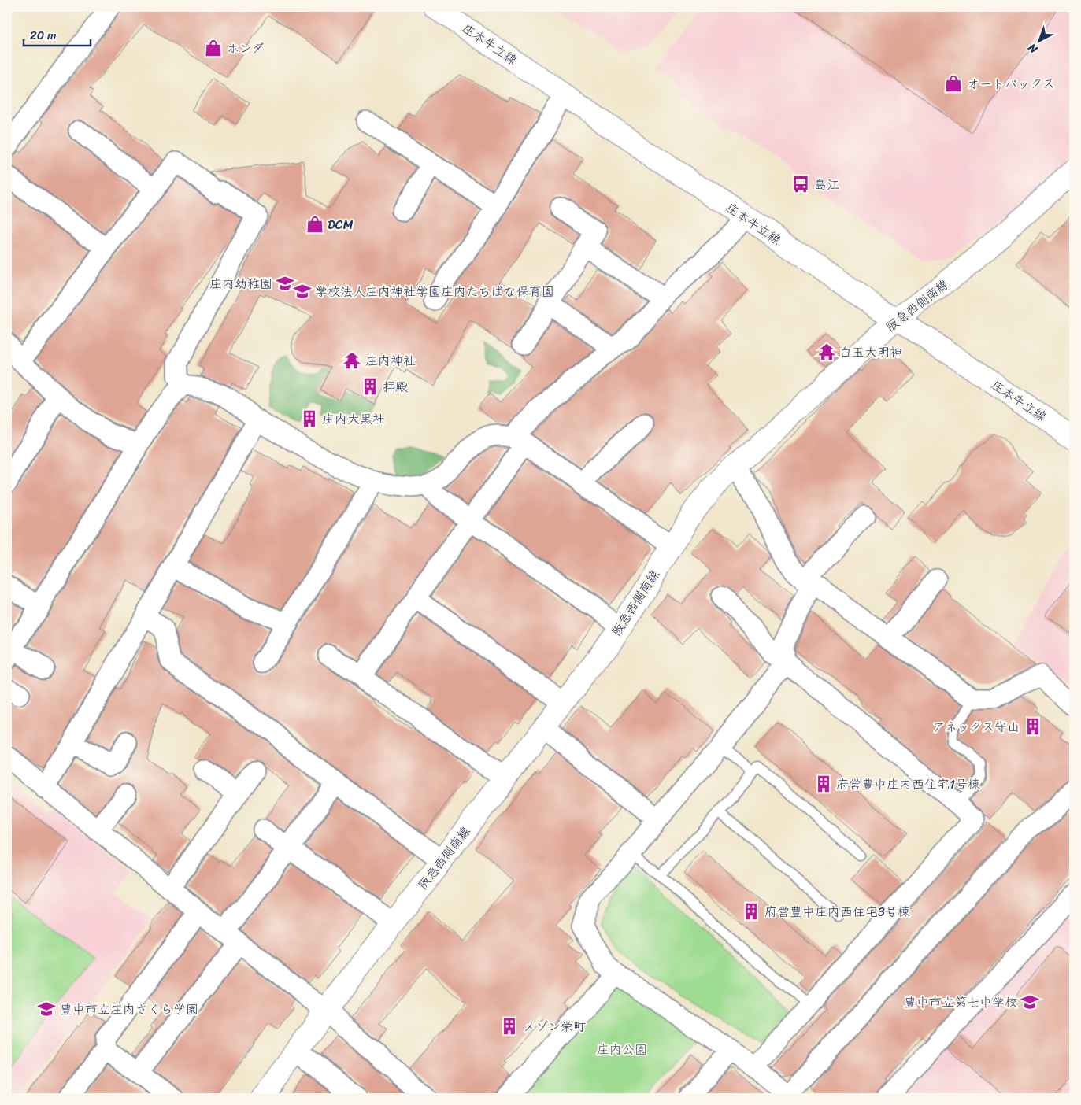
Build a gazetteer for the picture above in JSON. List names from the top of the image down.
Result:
{
  "streets": {
    "street": ["庄本牛立線", "阪急西側南線"]
  },
  "crossings": [
    ["庄本牛立線", "阪急西側南線"]
  ],
  "parks": ["庄内公園"],
  "places": {
    "shop": ["ホンダ", "オートバックス", "DCM"],
    "bus stop": ["島江"],
    "school or university": [
      "庄内幼稚園",
      "学校法人庄内神社学園庄内たちばな保育園",
      "豊中市立第七中学校",
      "豊中市立庄内さくら学園"
    ],
    "temple": ["白玉大明神", "庄内神社"],
    "building": [
      "拝殿",
      "庄内大黒社",
      "アネックス守山",
      "府営豊中庄内西住宅1号棟",
      "府営豊中庄内西住宅3号棟",
      "メゾン栄町"
    ]
  },
  "scale_bar": "20 m",
  "north": "bottom left"
}
